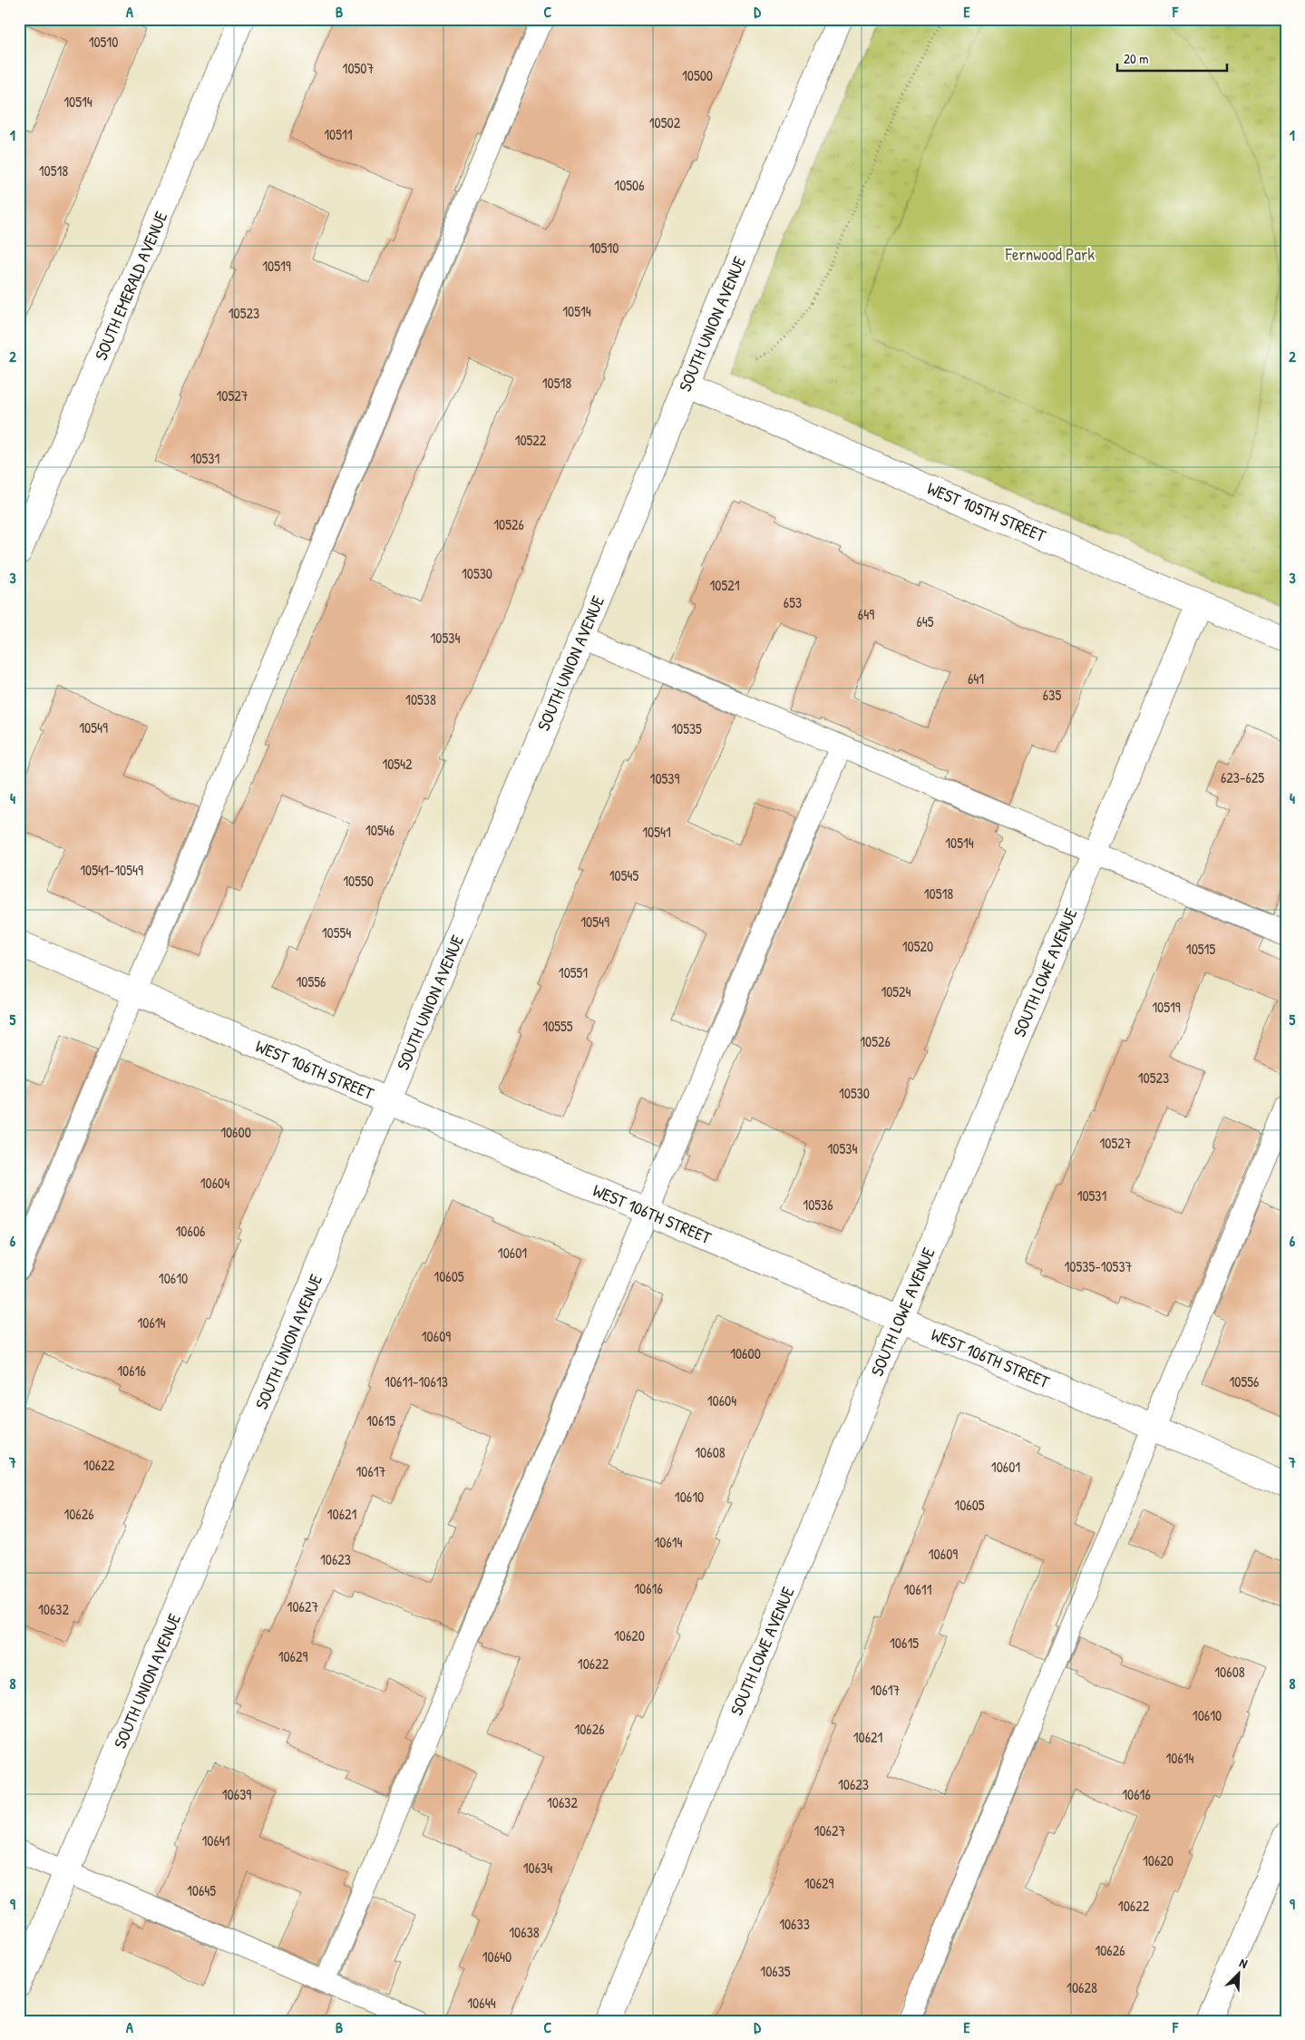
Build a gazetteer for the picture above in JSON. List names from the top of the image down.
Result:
{
  "streets": {
    "street": [
      "SOUTH EMERALD AVENUE",
      "SOUTH UNION AVENUE",
      "WEST 105TH STREET",
      "SOUTH LOWE AVENUE",
      "WEST 106TH STREET"
    ]
  },
  "crossings": [
    ["SOUTH UNION AVENUE", "WEST 105TH STREET"],
    ["SOUTH UNION AVENUE", "WEST 106TH STREET"],
    ["WEST 105TH STREET", "SOUTH LOWE AVENUE"],
    ["SOUTH LOWE AVENUE", "WEST 106TH STREET"]
  ],
  "parks": ["Fernwood Park"],
  "house_numbers": [
    "10510",
    "10507",
    "10500",
    "10514",
    "10502",
    "10511",
    "10518",
    "10506",
    "10510",
    "10519",
    "10514",
    "10523",
    "10518",
    "10527",
    "10522",
    "10531",
    "10526",
    "10530",
    "10521",
    "653",
    "649",
    "645",
    "10534",
    "641",
    "635",
    "10538",
    "10549",
    "10535",
    "10542",
    "623-625",
    "10539",
    "10546",
    "10541",
    "10514",
    "10541-10549",
    "10545",
    "10550",
    "10518",
    "10549",
    "10554",
    "10520",
    "10515",
    "10551",
    "10556",
    "10524",
    "10519",
    "10555",
    "10526",
    "10523",
    "10530",
    "10600",
    "10527",
    "10534",
    "10604",
    "10531",
    "10536",
    "10606",
    "10601",
    "10535-10537",
    "10605",
    "10610",
    "10614",
    "10609",
    "10600",
    "10616",
    "10611-10613",
    "10556",
    "10604",
    "10615",
    "10608",
    "10622",
    "10601",
    "10617",
    "10610",
    "10605",
    "10626",
    "10621",
    "10614",
    "10609",
    "10623",
    "10616",
    "10611",
    "10627",
    "10632",
    "10620",
    "10615",
    "10629",
    "10622",
    "10608",
    "10617",
    "10610",
    "10626",
    "10621",
    "10614",
    "10623",
    "10639",
    "10616",
    "10632",
    "10627",
    "10641",
    "10620",
    "10634",
    "10629",
    "10645",
    "10622",
    "10633",
    "10638",
    "10626",
    "10640",
    "10635",
    "10628",
    "10644"
  ],
  "scale_bar": "20 m",
  "north": "top right",
  "grid": {
    "columns": [
      "A",
      "B",
      "C",
      "D",
      "E",
      "F"
    ],
    "rows": [
      "1",
      "2",
      "3",
      "4",
      "5",
      "6",
      "7",
      "8",
      "9"
    ]
  }
}
